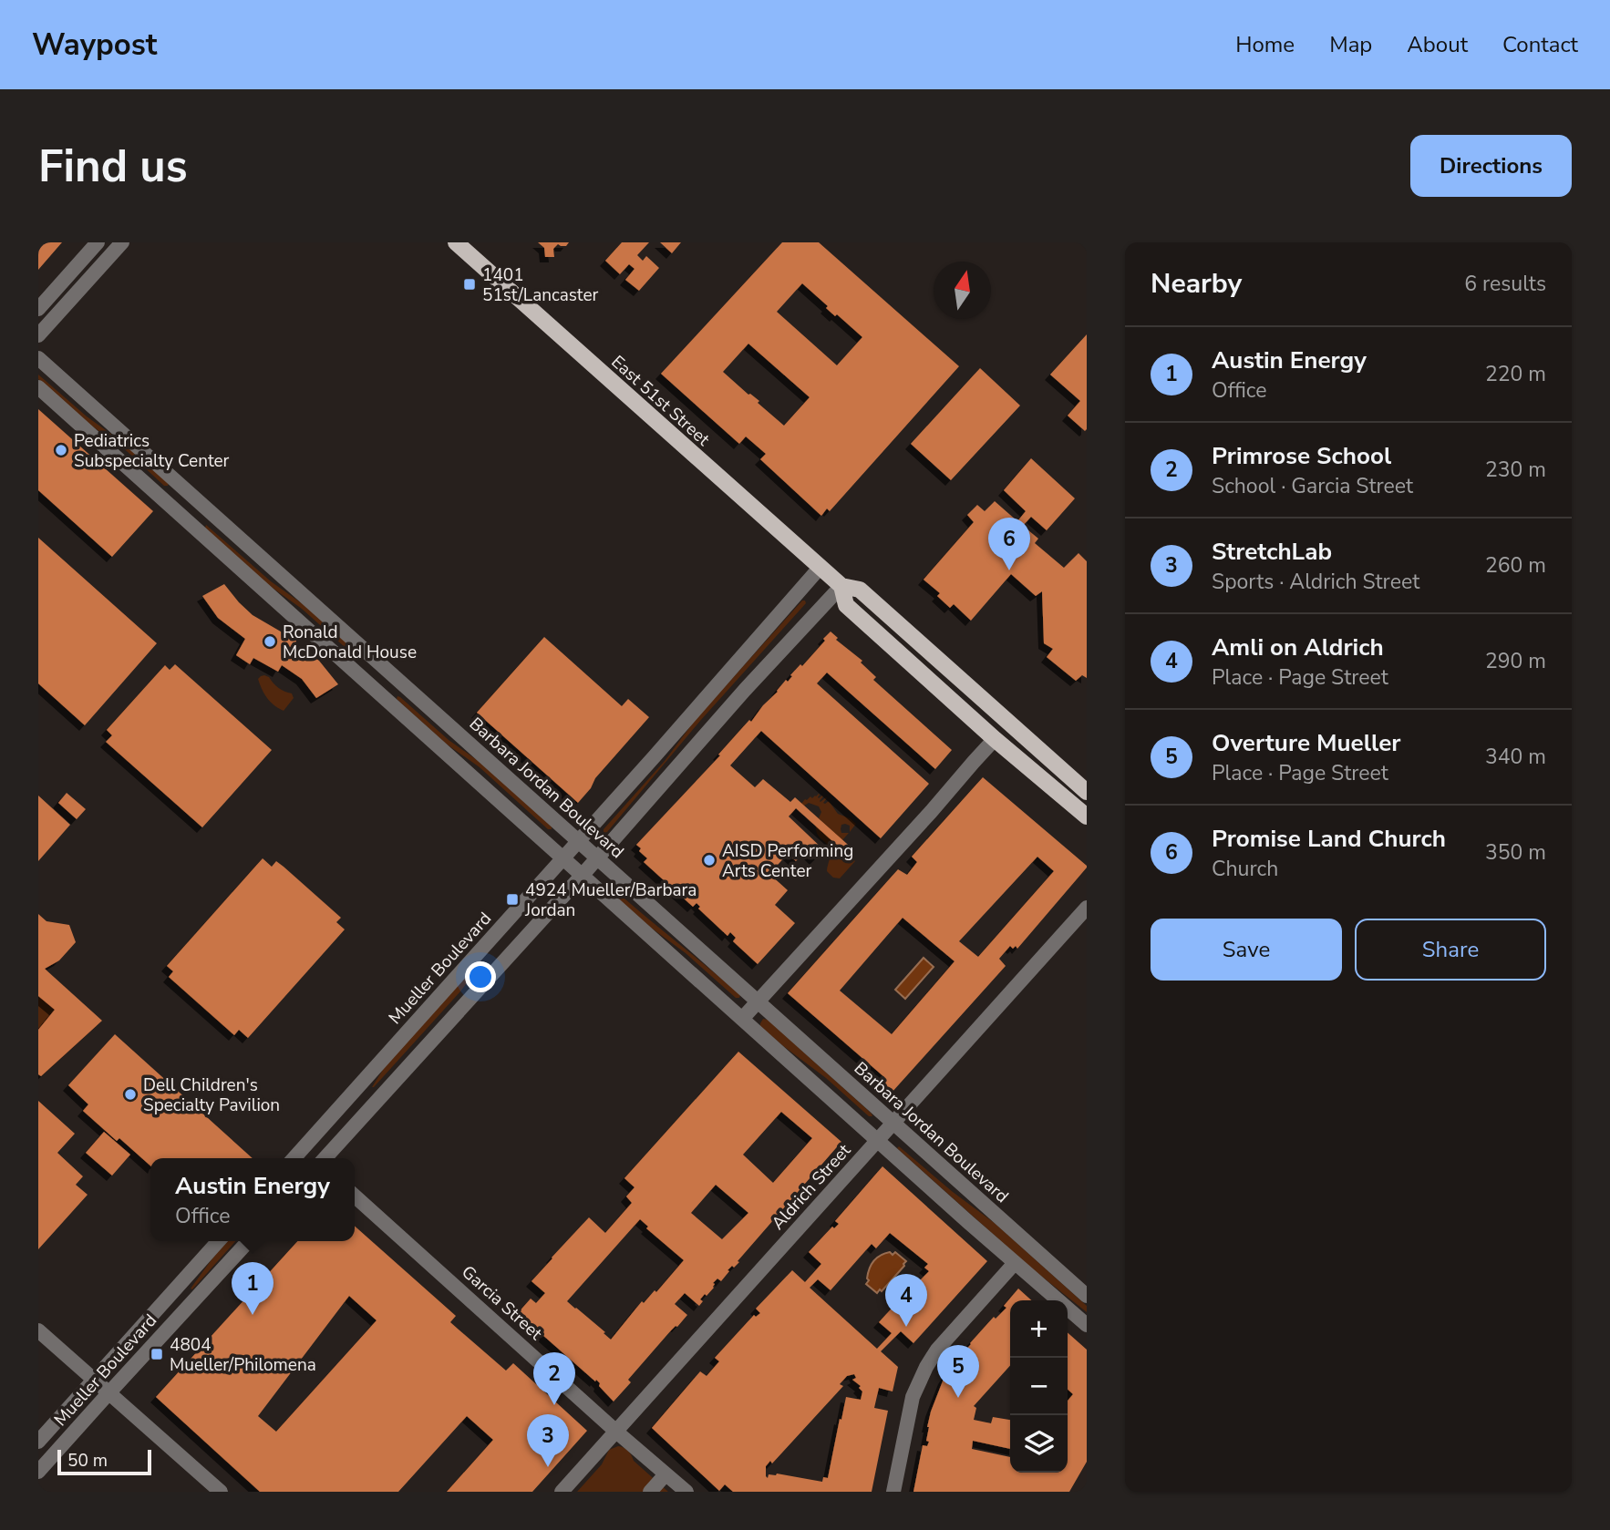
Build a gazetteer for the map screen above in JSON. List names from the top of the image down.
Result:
{
  "streets": {
    "main road": ["East 51st Street"],
    "street": [
      "Barbara Jordan Boulevard",
      "Mueller Boulevard",
      "Aldrich Street",
      "Garcia Street"
    ]
  },
  "crossings": [
    ["East 51st Street", "Mueller Boulevard"],
    ["Barbara Jordan Boulevard", "Mueller Boulevard"],
    ["Barbara Jordan Boulevard", "Aldrich Street"],
    ["Aldrich Street", "Garcia Street"]
  ],
  "places": {
    "transit": ["1401 51st/Lancaster", "4924 Mueller/Barbara Jordan", "4804 Mueller/Philomena"],
    "other": [
      "Pediatrics Subspecialty Center",
      "Ronald McDonald House",
      "AISD Performing Arts Center",
      "Dell Children's Specialty Pavilion"
    ]
  },
  "scale_bar": "50 m",
  "north": "top",
  "page": {
    "header": "Waypost",
    "nav": [
      "Home",
      "Map",
      "About",
      "Contact"
    ],
    "buttons": [
      "Directions",
      ["Save", "Share"]
    ],
    "title": "Find us",
    "heading": ["Nearby", "6 results"],
    "list": [
      {
        "mark": "1",
        "name": "Austin Energy",
        "note": "Office",
        "value": "220 m"
      },
      {
        "mark": "2",
        "name": "Primrose School",
        "note": "School · Garcia Street",
        "value": "230 m"
      },
      {
        "mark": "3",
        "name": "StretchLab",
        "note": "Sports · Aldrich Street",
        "value": "260 m"
      },
      {
        "mark": "4",
        "name": "Amli on Aldrich",
        "note": "Place · Page Street",
        "value": "290 m"
      },
      {
        "mark": "5",
        "name": "Overture Mueller",
        "note": "Place · Page Street",
        "value": "340 m"
      },
      {
        "mark": "6",
        "name": "Promise Land Church",
        "note": "Church",
        "value": "350 m"
      }
    ],
    "pins": [
      "6",
      "1",
      "4",
      "5",
      "2",
      "3"
    ],
    "popup": ["Austin Energy", "Office"],
    "map_buttons": ["+", "−"],
    "scale": "50 m"
  }
}
